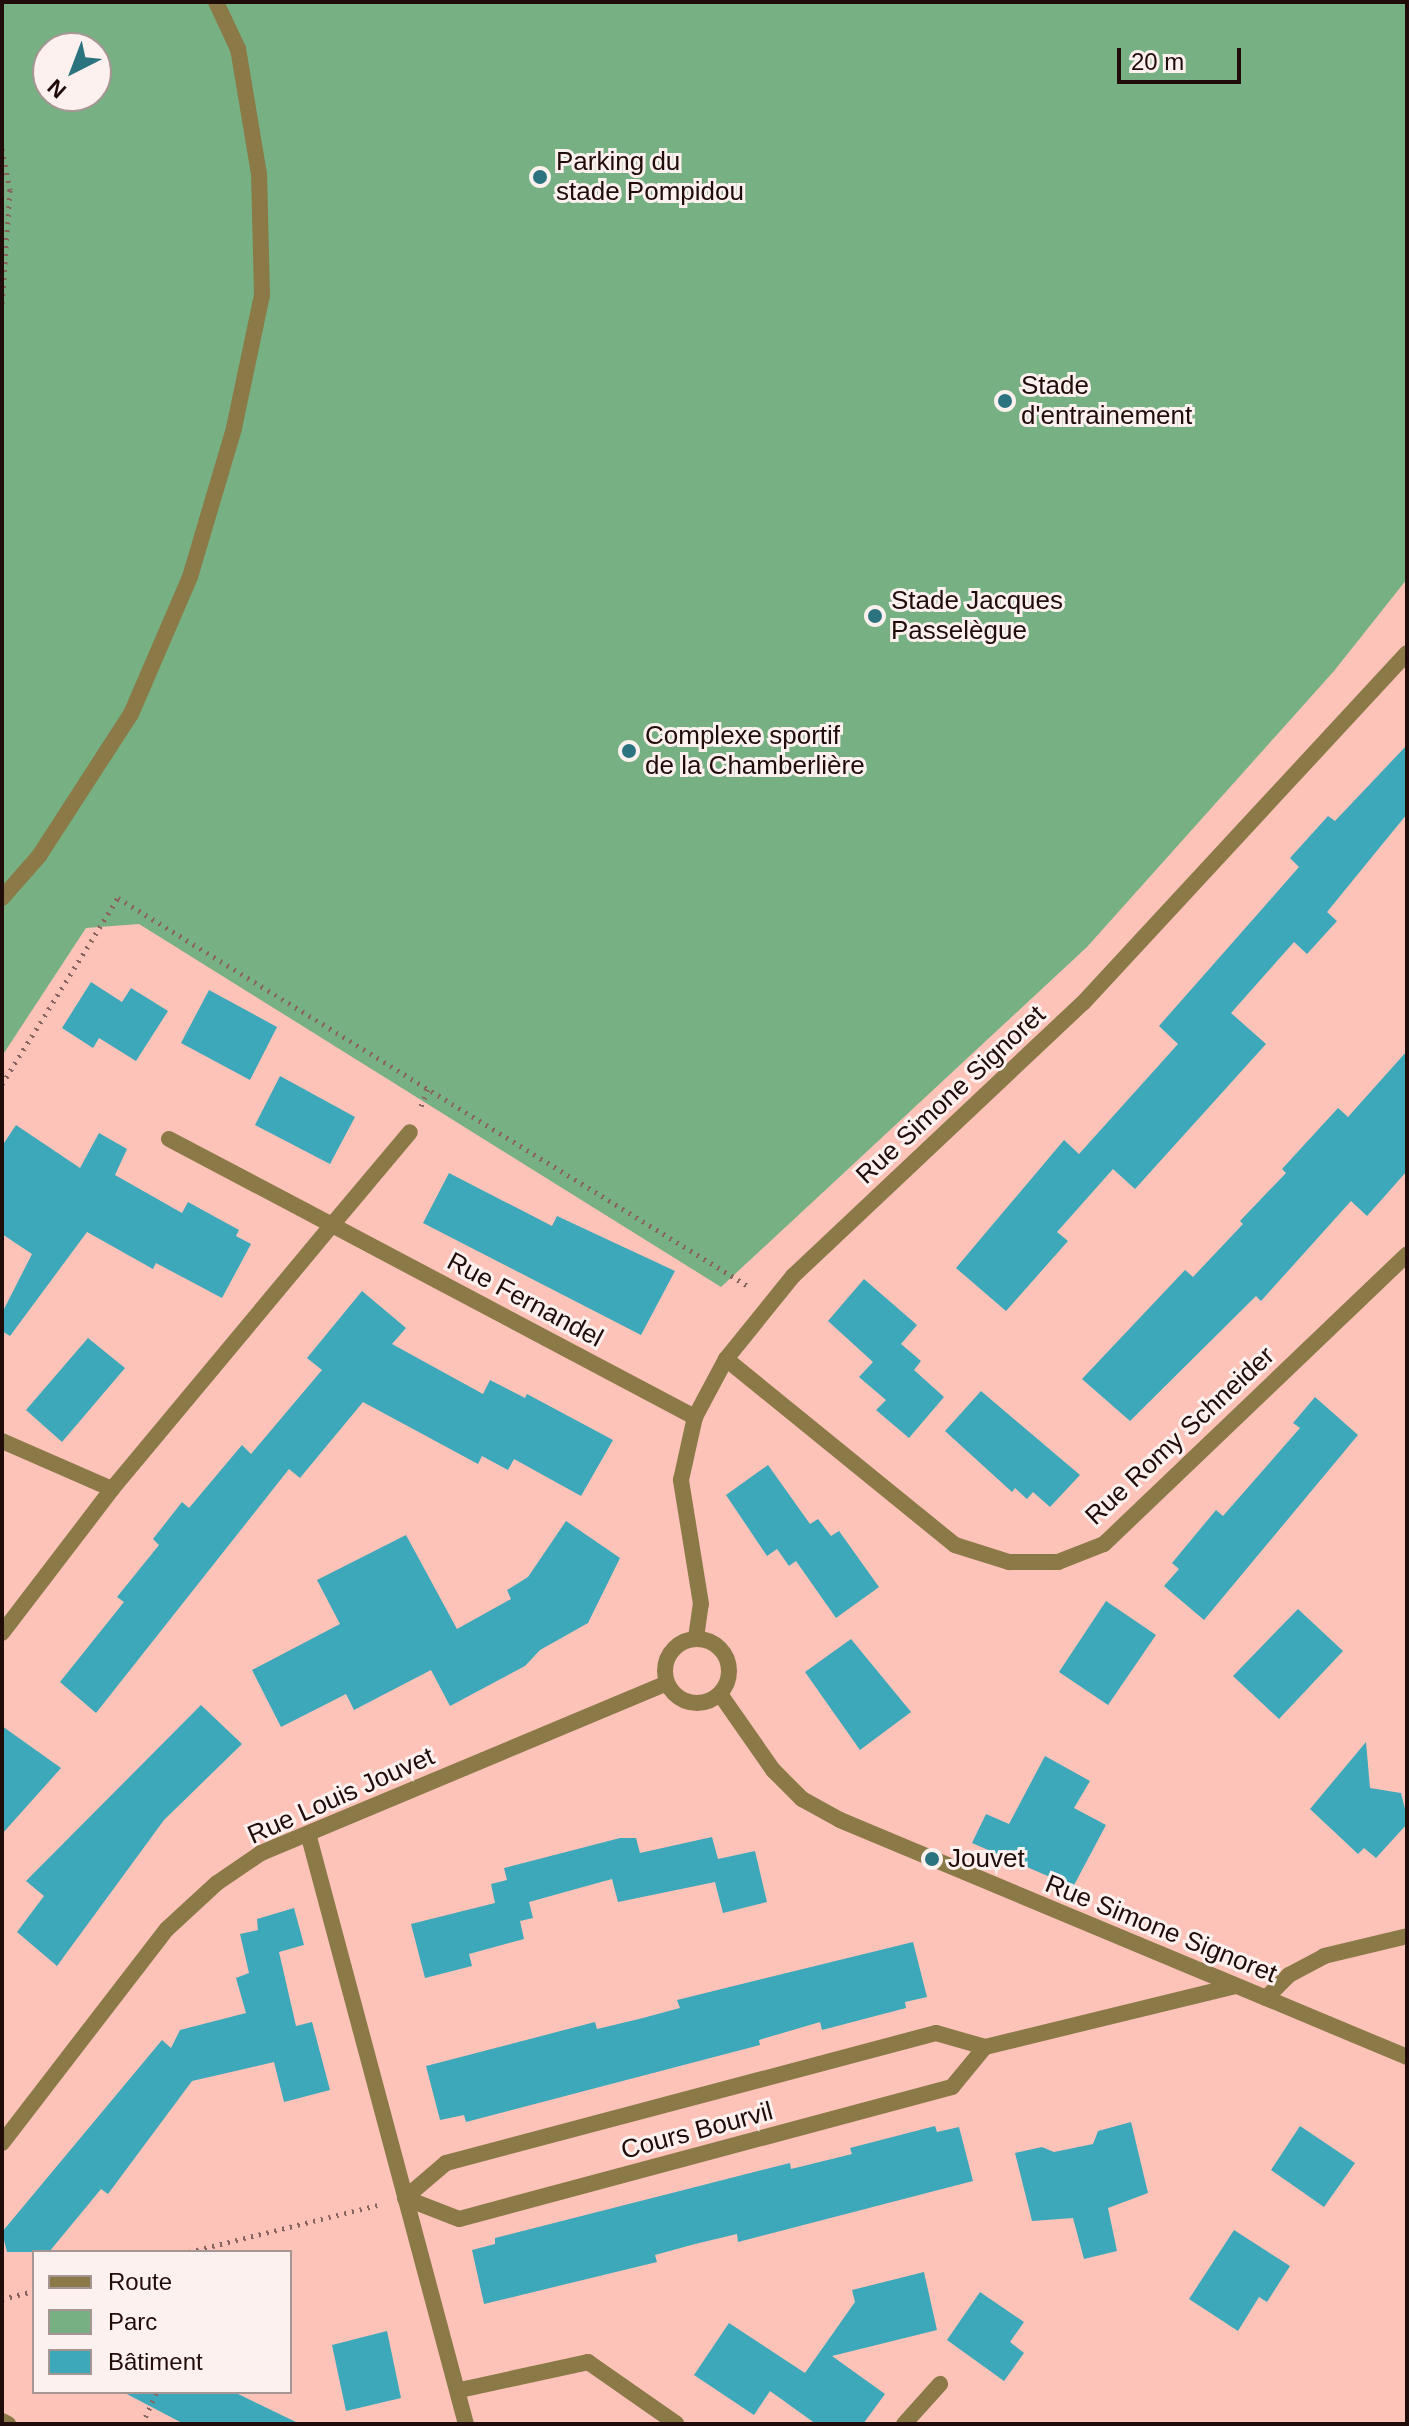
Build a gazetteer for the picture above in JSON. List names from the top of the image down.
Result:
{
  "streets": {
    "street": [
      "Rue Simone Signoret",
      "Rue Fernandel",
      "Rue Romy Schneider",
      "Rue Louis Jouvet",
      "Cours Bourvil"
    ]
  },
  "crossings": [
    ["Rue Simone Signoret", "Rue Fernandel"],
    ["Rue Simone Signoret", "Rue Romy Schneider"],
    ["Rue Simone Signoret", "Rue Louis Jouvet"],
    ["Rue Simone Signoret", "Cours Bourvil"]
  ],
  "places": [
    "Parking du stade Pompidou",
    "Stade d'entrainement",
    "Stade Jacques Passelègue",
    "Complexe sportif de la Chamberlière",
    "Jouvet"
  ],
  "legend": ["Route", "Parc", "Bâtiment"],
  "scale_bar": "20 m",
  "north": "bottom left"
}
